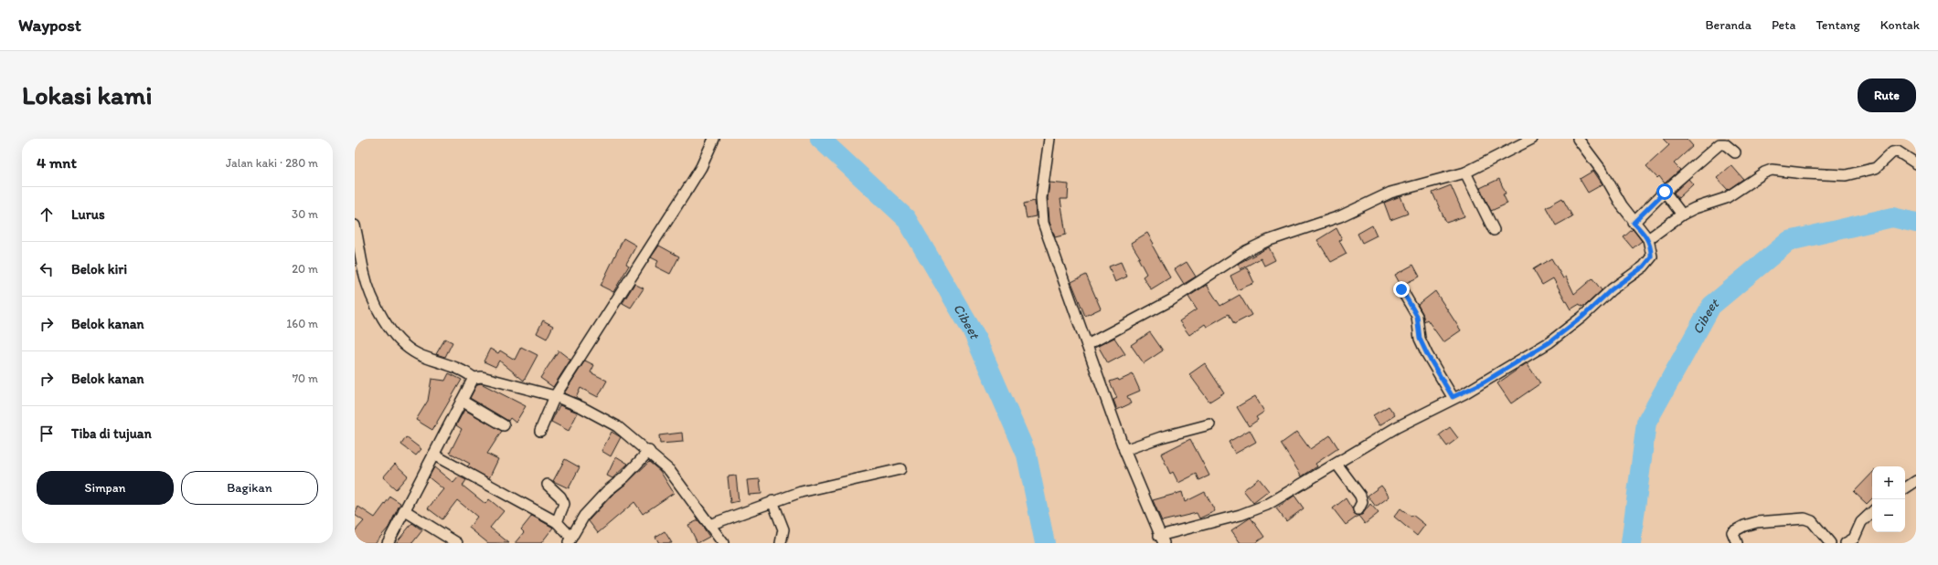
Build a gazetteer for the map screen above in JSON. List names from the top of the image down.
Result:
{
  "water": ["Cibeet"],
  "page": {
    "header": "Waypost",
    "nav": [
      "Beranda",
      "Peta",
      "Tentang",
      "Kontak"
    ],
    "buttons": [
      "Rute",
      ["Simpan", "Bagikan"]
    ],
    "title": "Lokasi kami",
    "heading": ["4 mnt", "Jalan kaki · 280 m"],
    "list": [
      ["Lurus", "30 m"],
      ["Belok kiri", "20 m"],
      ["Belok kanan", "160 m"],
      ["Belok kanan", "70 m"],
      "Tiba di tujuan"
    ],
    "map_buttons": ["+", "−"]
  }
}
